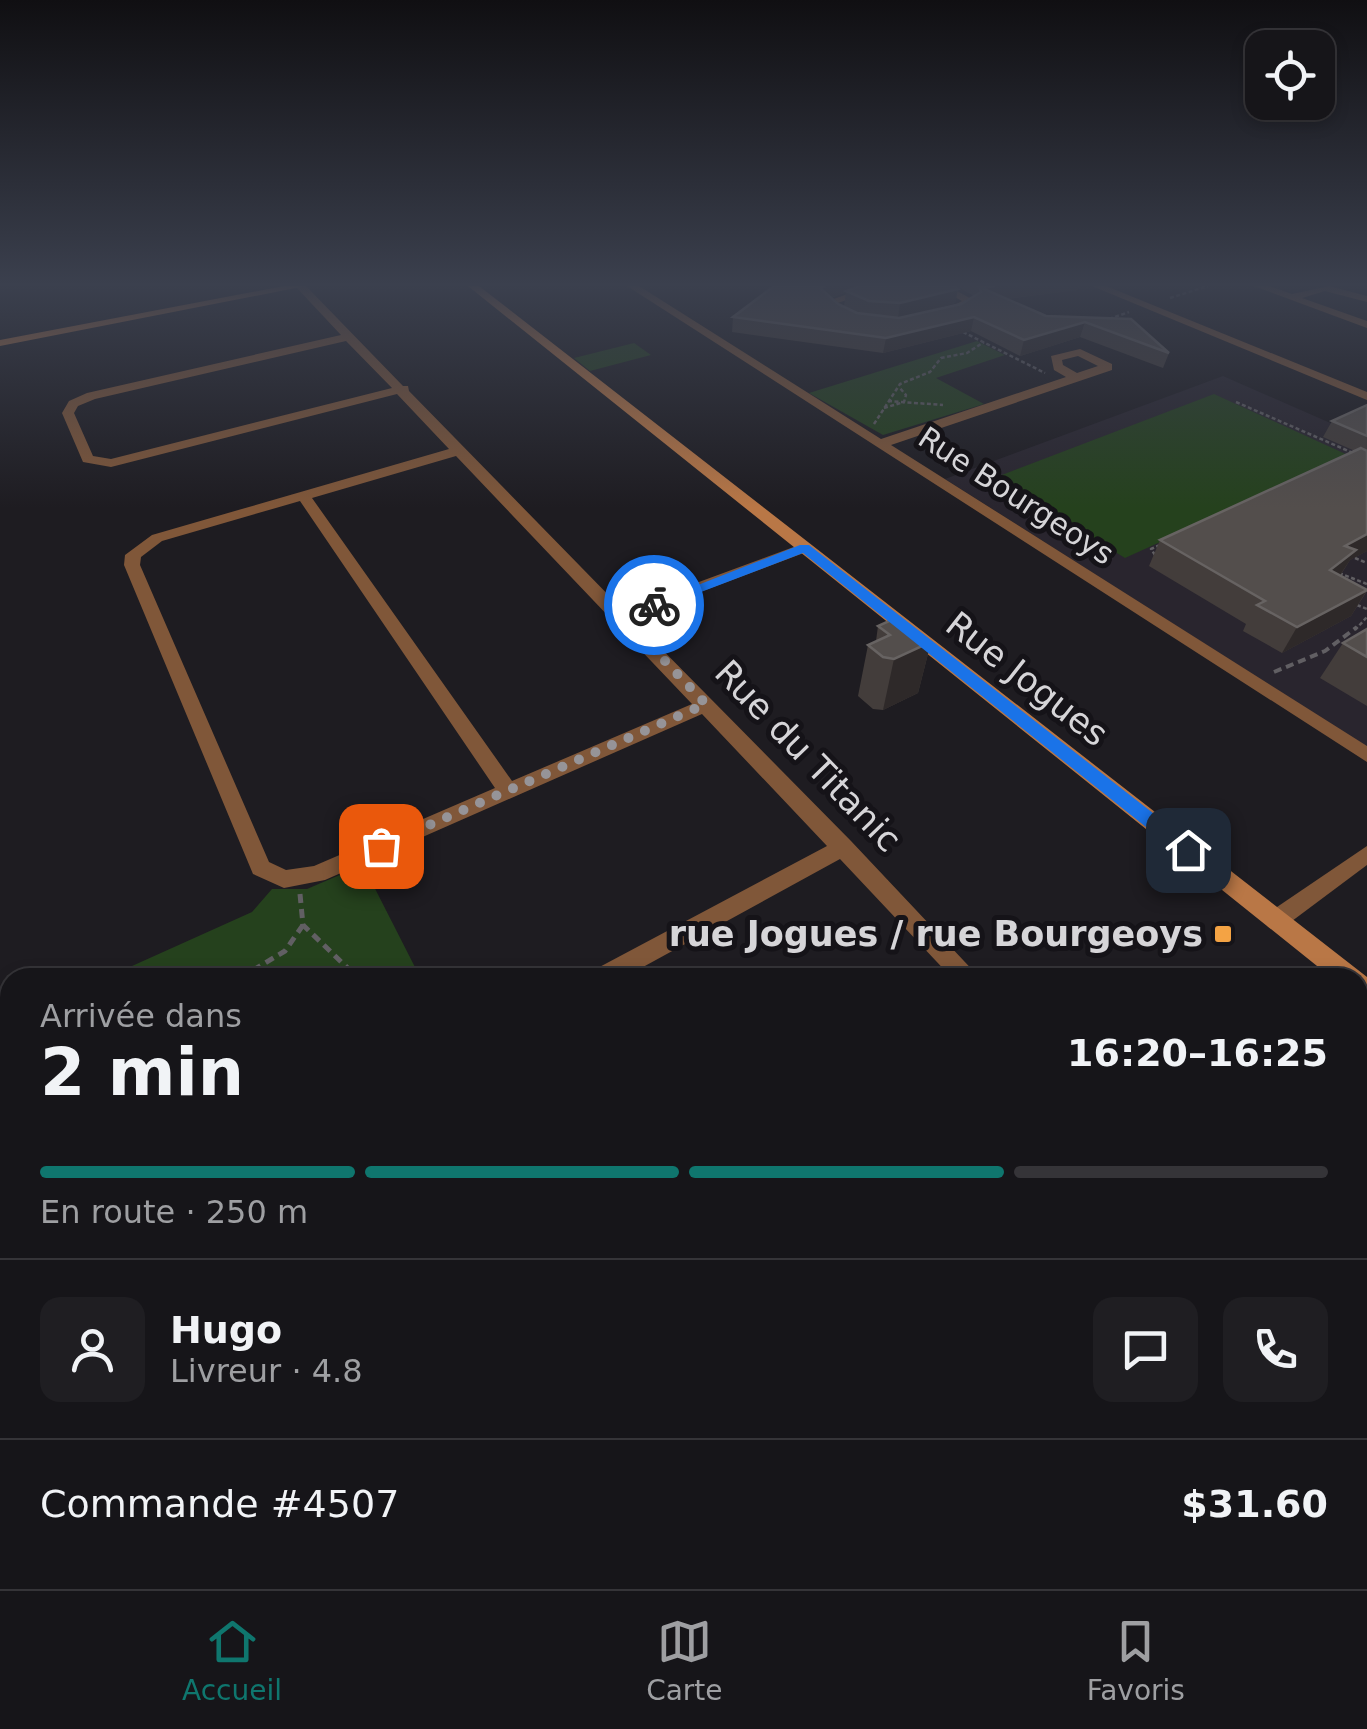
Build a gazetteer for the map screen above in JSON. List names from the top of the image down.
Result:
{
  "streets": {
    "street": ["Rue Bourgeoys", "Rue Jogues", "Rue du Titanic"]
  },
  "places": {
    "transit": ["rue Jogues / rue Bourgeoys"]
  },
  "page": {
    "heading": ["2 min", "Arrivée dans", "16:20–16:25"],
    "panel": [
      "Hugo",
      "Livreur · 4.8",
      "Commande #4507",
      "$31.60"
    ],
    "bar": "En route · 250 m",
    "tabs": ["Accueil", "Carte", "Favoris"]
  }
}
